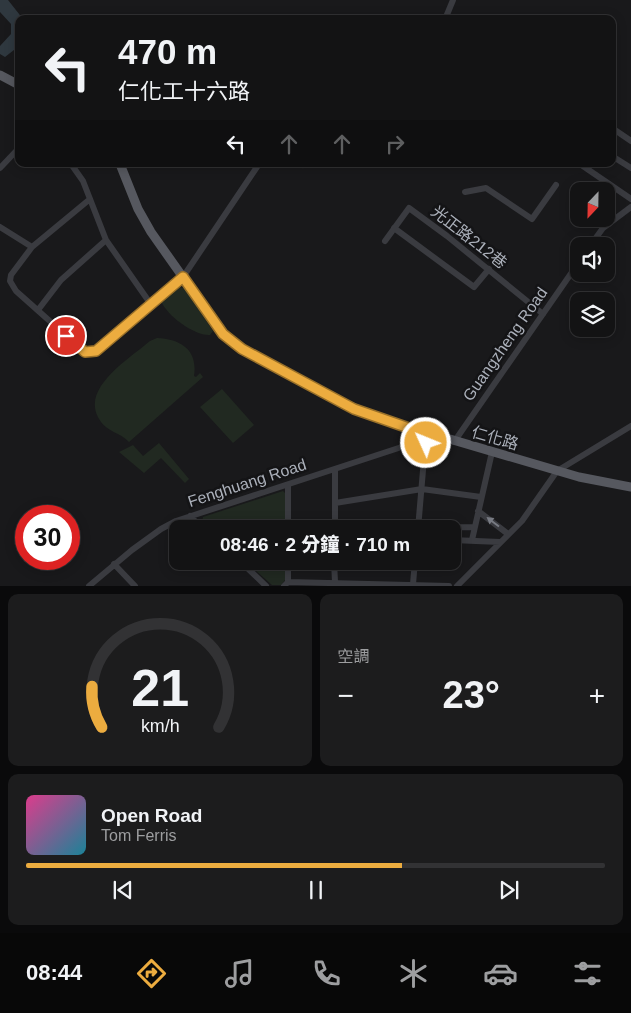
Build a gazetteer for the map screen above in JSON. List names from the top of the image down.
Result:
{
  "streets": {
    "main road": ["仁化路"],
    "street": ["光正路212巷", "Guangzheng Road", "Fenghuang Road"]
  },
  "crossings": [
    ["光正路212巷", "Guangzheng Road"],
    ["Guangzheng Road", "仁化路"],
    ["仁化路", "Fenghuang Road"]
  ],
  "north": "bottom",
  "page": {
    "turn": ["470 m", "仁化工十六路"],
    "limit": "30",
    "trip": "08:46 · 2 分鐘 · 710 m",
    "tile": "空調",
    "heat": ["−", "23°", "+"],
    "song": ["Open Road", "Tom Ferris"],
    "tabs": "08:44",
    "gauge": ["21", "km/h"]
  }
}
